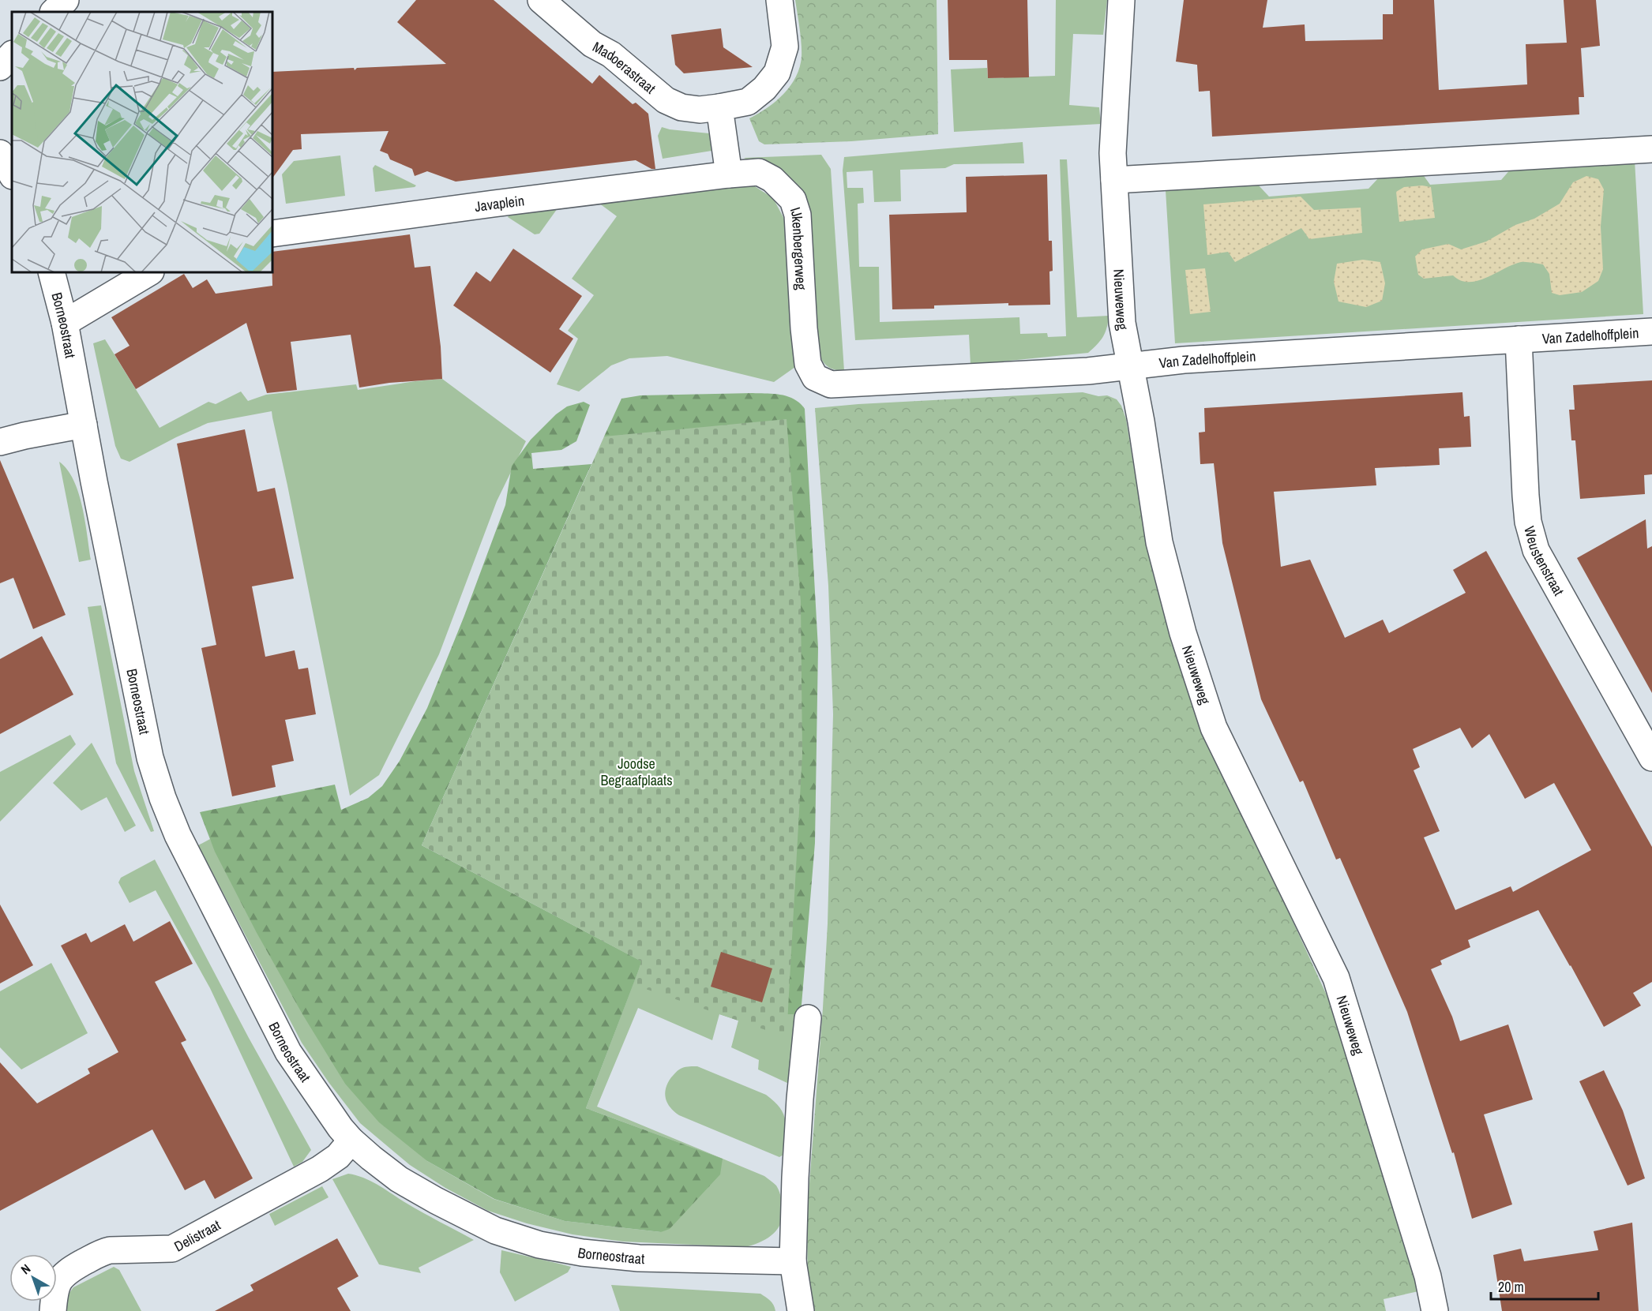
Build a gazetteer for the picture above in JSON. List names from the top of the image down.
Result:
{
  "streets": {
    "street": [
      "Madoerastraat",
      "Javaplein",
      "IJkenbergerweg",
      "Nieuweweg",
      "Borneostraat",
      "Van Zadelhoffplein",
      "Weustenstraat",
      "Delistraat"
    ]
  },
  "crossings": [
    ["Javaplein", "IJkenbergerweg"],
    ["IJkenbergerweg", "Van Zadelhoffplein"],
    ["Nieuweweg", "Van Zadelhoffplein"],
    ["Borneostraat", "Delistraat"],
    ["Van Zadelhoffplein", "Weustenstraat"]
  ],
  "parks": ["Joodse Begraafplaats"],
  "scale_bar": "20 m",
  "north": "top left"
}
